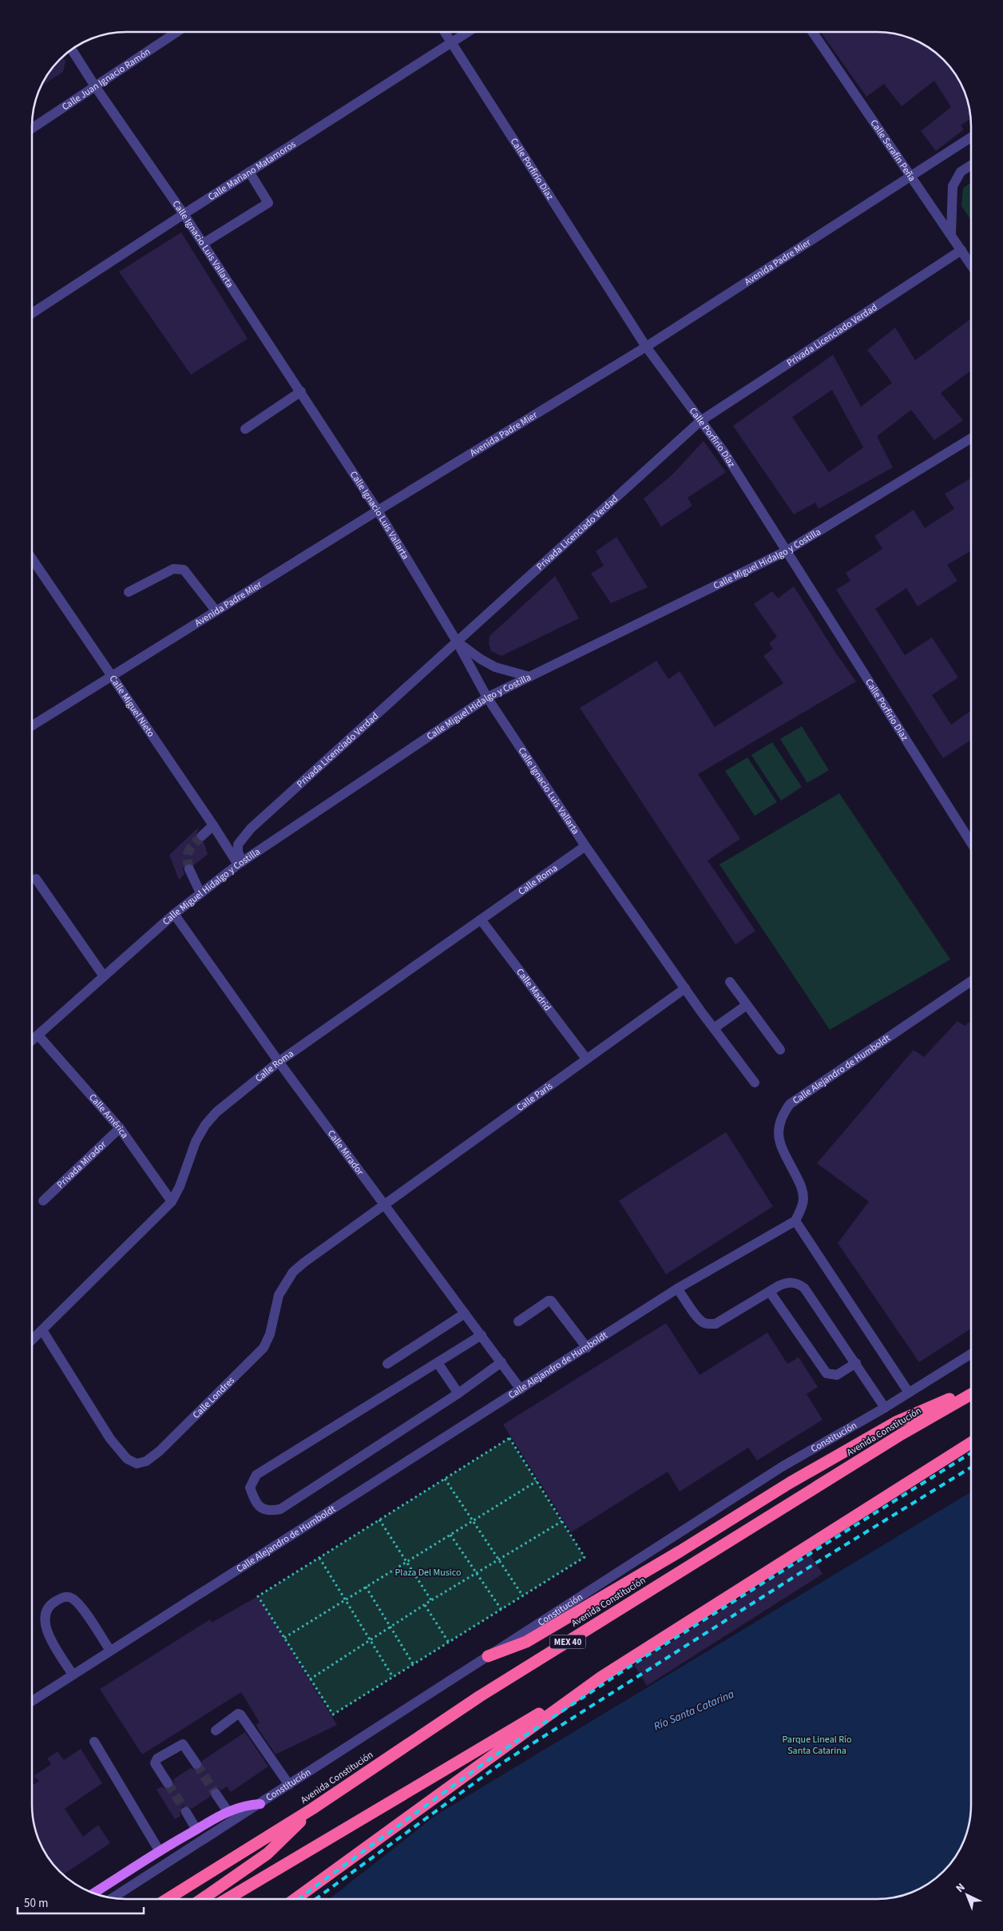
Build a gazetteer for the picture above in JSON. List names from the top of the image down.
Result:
{
  "streets": {
    "highway": ["Avenida Constitución", "MEX 40"],
    "street": [
      "Calle Juan Ignacio Ramón",
      "Calle Serafín Peña",
      "Calle Porfirio Díaz",
      "Calle Mariano Matamoros",
      "Calle Ignacio Luis Vallarta",
      "Avenida Padre Mier",
      "Privada Licenciado Verdad",
      "Calle Miguel Hidalgo y Costilla",
      "Calle Miguel Nieto",
      "Calle Roma",
      "Calle Madrid",
      "Calle Alejandro de Humboldt",
      "Calle París",
      "Calle América",
      "Calle Mirador",
      "Privada Mirador",
      "Calle Londres",
      "Constitución"
    ]
  },
  "crossings": [
    ["Calle Juan Ignacio Ramón", "Calle Ignacio Luis Vallarta"],
    ["Calle Serafín Peña", "Avenida Padre Mier"],
    ["Calle Serafín Peña", "Privada Licenciado Verdad"],
    ["Calle Porfirio Díaz", "Calle Mariano Matamoros"],
    ["Calle Porfirio Díaz", "Avenida Padre Mier"],
    ["Calle Porfirio Díaz", "Privada Licenciado Verdad"],
    ["Calle Porfirio Díaz", "Calle Miguel Hidalgo y Costilla"],
    ["Calle Mariano Matamoros", "Calle Ignacio Luis Vallarta"],
    ["Calle Ignacio Luis Vallarta", "Avenida Padre Mier"],
    ["Calle Ignacio Luis Vallarta", "Privada Licenciado Verdad"],
    ["Calle Ignacio Luis Vallarta", "Calle Miguel Hidalgo y Costilla"],
    ["Calle Ignacio Luis Vallarta", "Calle Roma"],
    ["Calle Ignacio Luis Vallarta", "Calle París"],
    ["Avenida Padre Mier", "Calle Miguel Nieto"],
    ["Privada Licenciado Verdad", "Calle Miguel Hidalgo y Costilla"],
    ["Privada Licenciado Verdad", "Calle Miguel Nieto"],
    ["Calle Miguel Hidalgo y Costilla", "Calle Miguel Nieto"],
    ["Calle Miguel Hidalgo y Costilla", "Calle América"],
    ["Calle Miguel Hidalgo y Costilla", "Calle Mirador"],
    ["Calle Roma", "Calle Madrid"],
    ["Calle Roma", "Calle América"],
    ["Calle Roma", "Calle Mirador"],
    ["Calle Roma", "Calle Londres"],
    ["Calle Madrid", "Calle París"],
    ["Calle Alejandro de Humboldt", "Calle Mirador"],
    ["Calle París", "Calle Mirador"],
    ["Calle París", "Calle Londres"],
    ["Calle América", "Privada Mirador"],
    ["Calle Mirador", "Calle Londres"]
  ],
  "water": ["Río Santa Catarina"],
  "parks": ["Plaza Del Musico", "Parque Lineal Río Santa Catarina"],
  "scale_bar": "50 m",
  "north": "top left"
}
